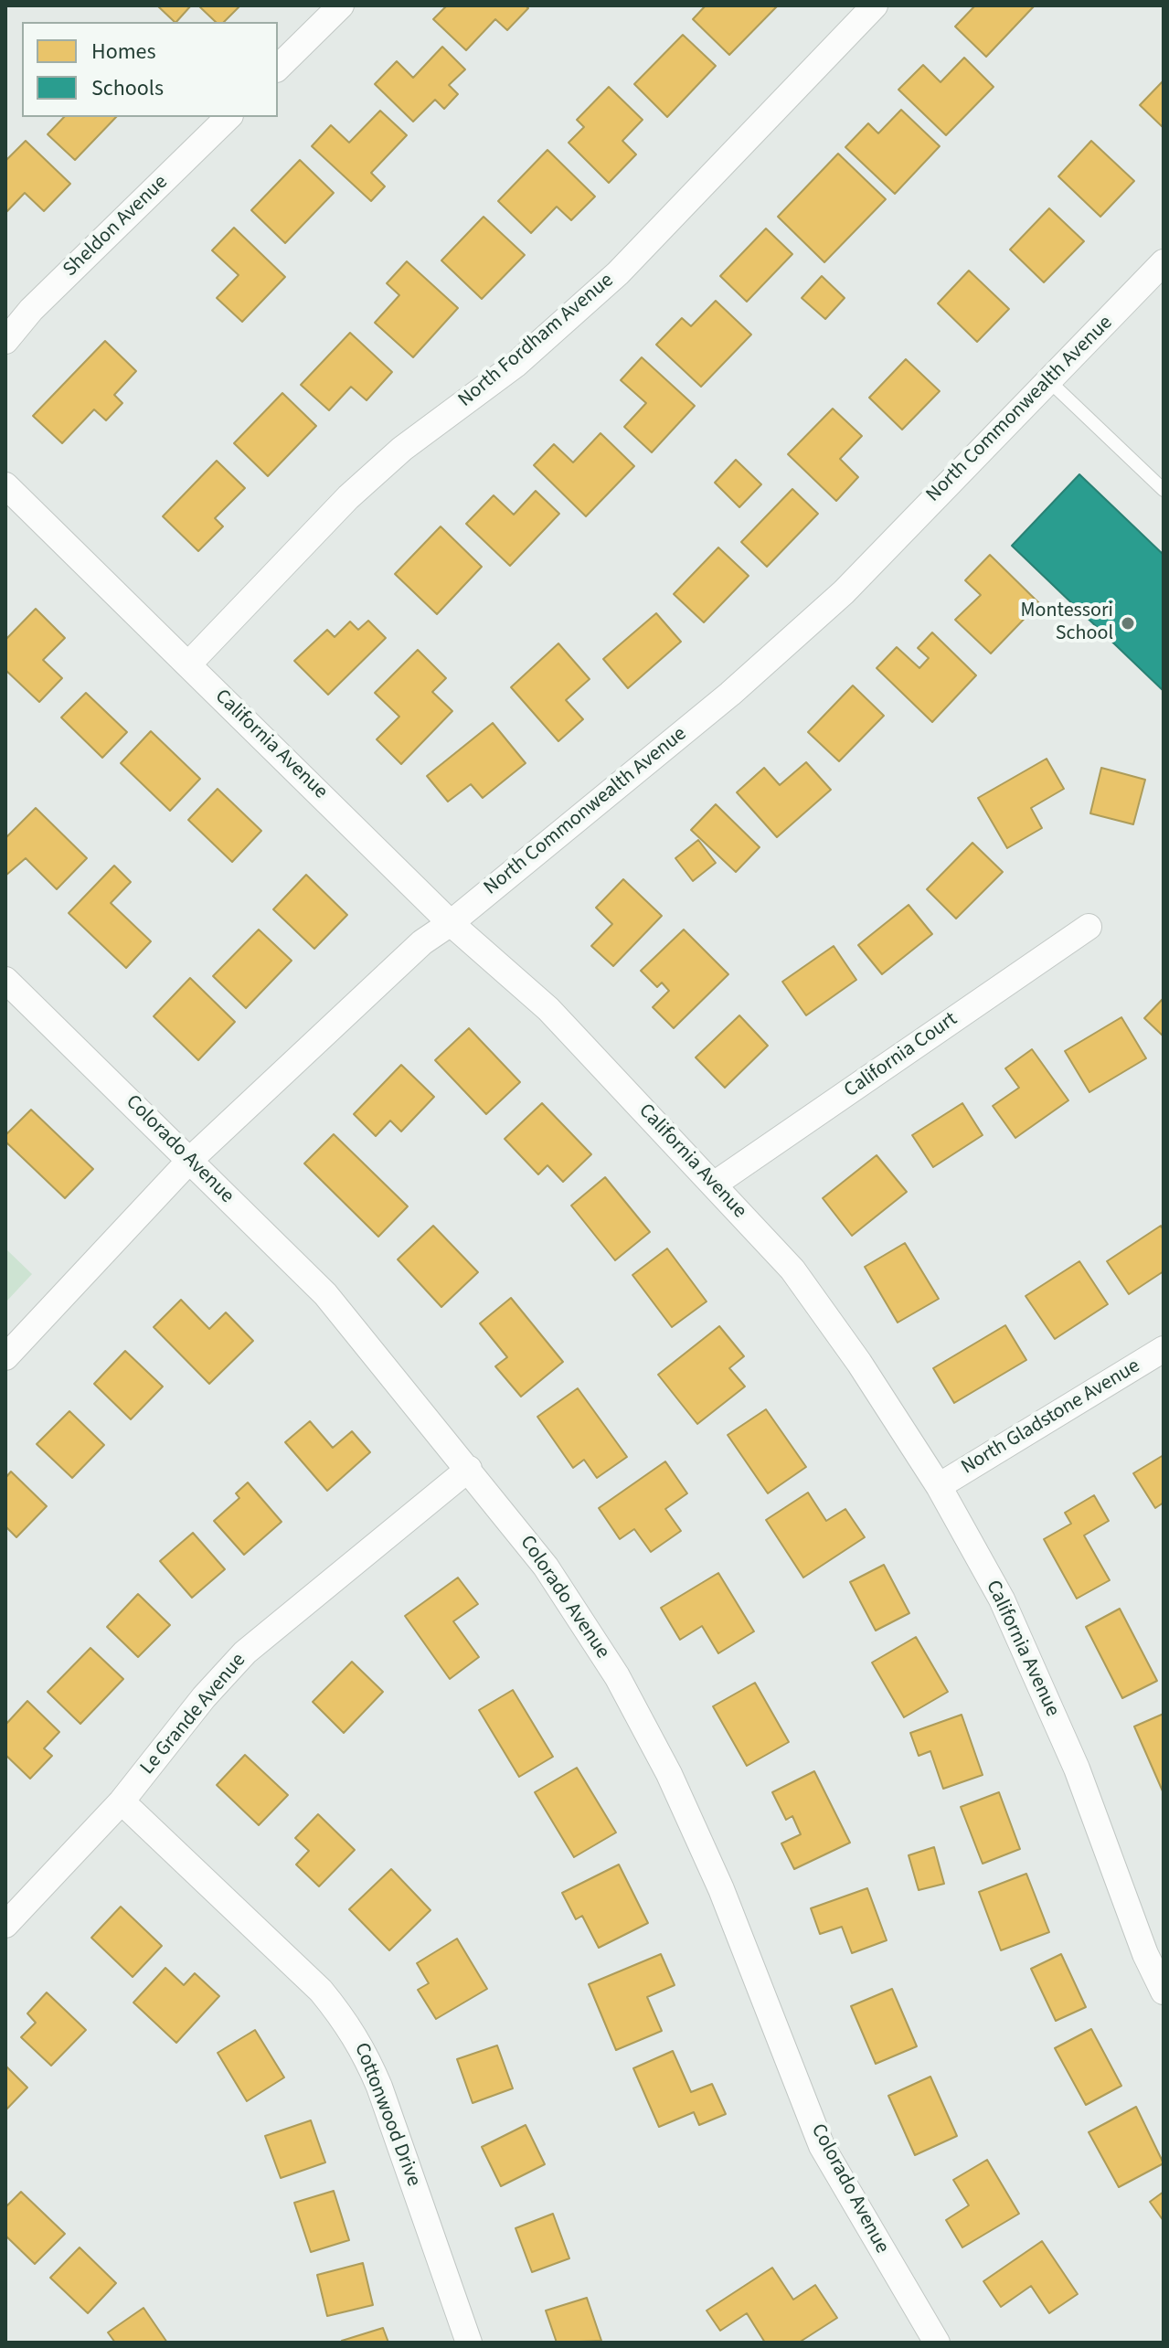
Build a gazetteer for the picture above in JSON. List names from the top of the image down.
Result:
{
  "streets": {
    "street": [
      "Sheldon Avenue",
      "North Fordham Avenue",
      "North Commonwealth Avenue",
      "California Avenue",
      "California Court",
      "Colorado Avenue",
      "North Gladstone Avenue",
      "Le Grande Avenue",
      "Cottonwood Drive"
    ]
  },
  "crossings": [
    ["North Fordham Avenue", "California Avenue"],
    ["North Commonwealth Avenue", "California Avenue"],
    ["North Commonwealth Avenue", "Colorado Avenue"],
    ["California Avenue", "California Court"],
    ["California Avenue", "North Gladstone Avenue"],
    ["Colorado Avenue", "Le Grande Avenue"],
    ["Le Grande Avenue", "Cottonwood Drive"]
  ],
  "places": ["Montessori School"],
  "legend": ["Homes", "Schools"]
}
